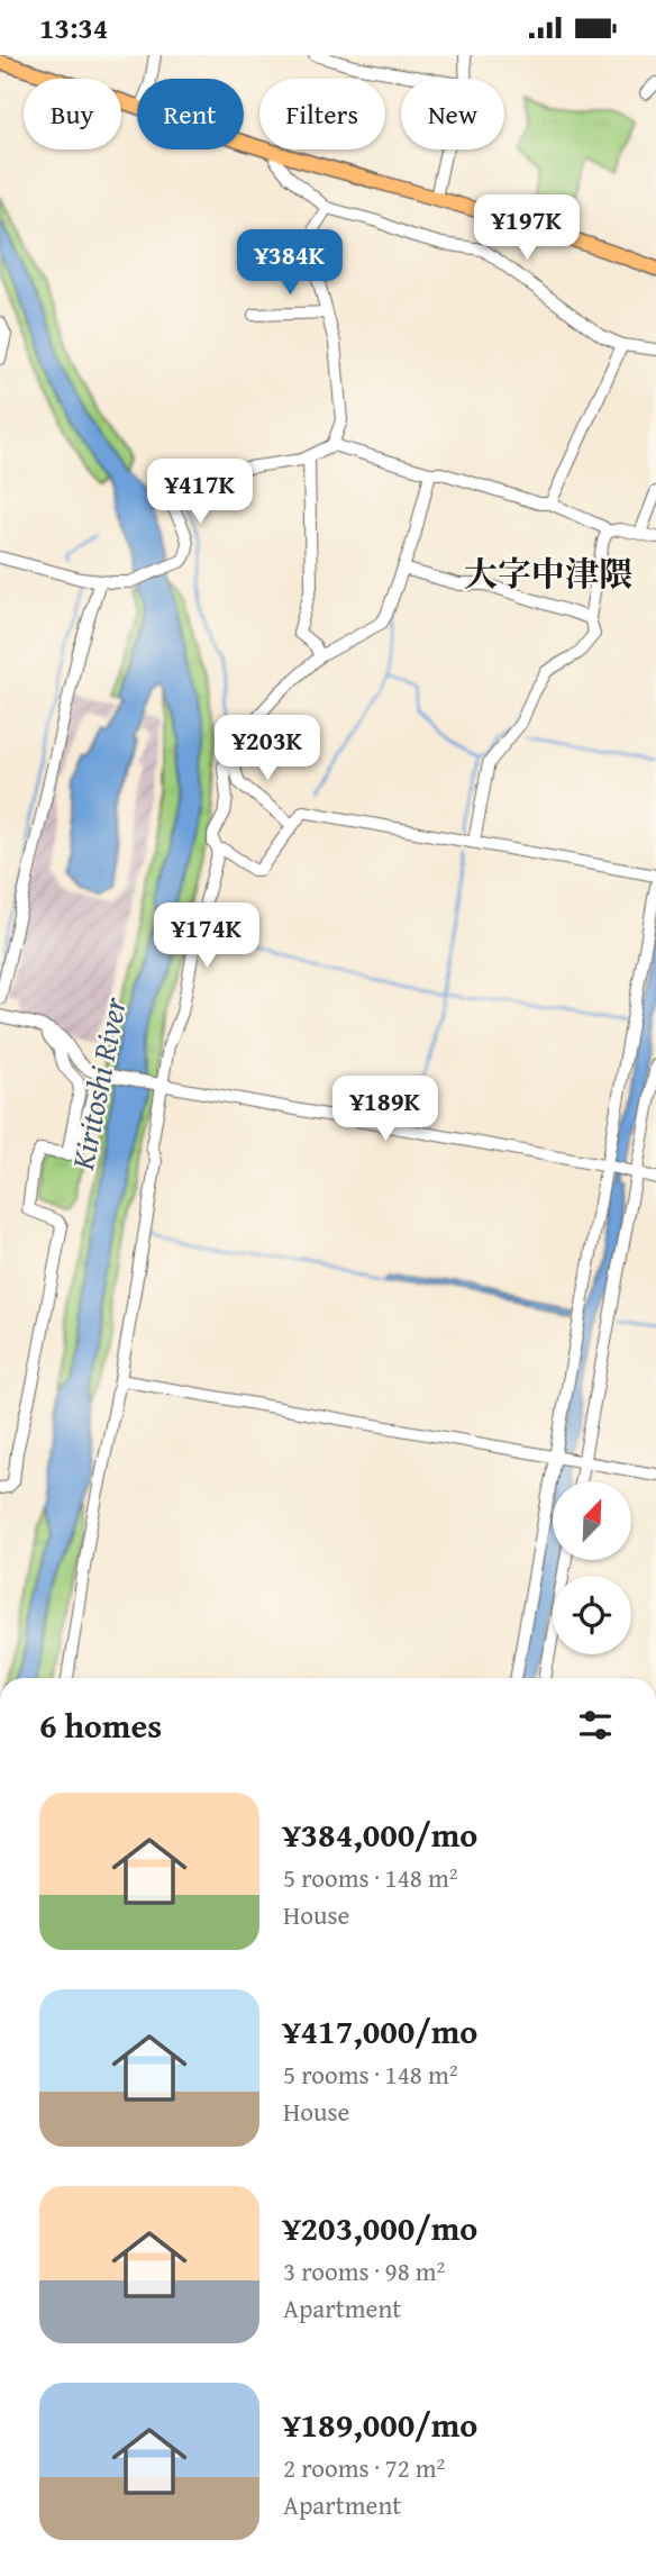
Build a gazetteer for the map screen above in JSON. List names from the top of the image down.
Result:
{
  "districts": ["大字中津隈"],
  "water": ["Kiritoshi River"],
  "north": "top right",
  "page": {
    "status": "13:34",
    "chip": [
      "Buy",
      "Rent",
      "Filters",
      "New"
    ],
    "price": [
      "¥197K",
      "¥384K",
      "¥417K",
      "¥203K",
      "¥174K",
      "¥189K"
    ],
    "heading": "6 homes",
    "list": [
      {
        "name": "¥384,000/mo",
        "note": "5 rooms · 148 m² · House"
      },
      {
        "name": "¥417,000/mo",
        "note": "5 rooms · 148 m² · House"
      },
      {
        "name": "¥203,000/mo",
        "note": "3 rooms · 98 m² · Apartment"
      },
      {
        "name": "¥189,000/mo",
        "note": "2 rooms · 72 m² · Apartment"
      }
    ]
  }
}
